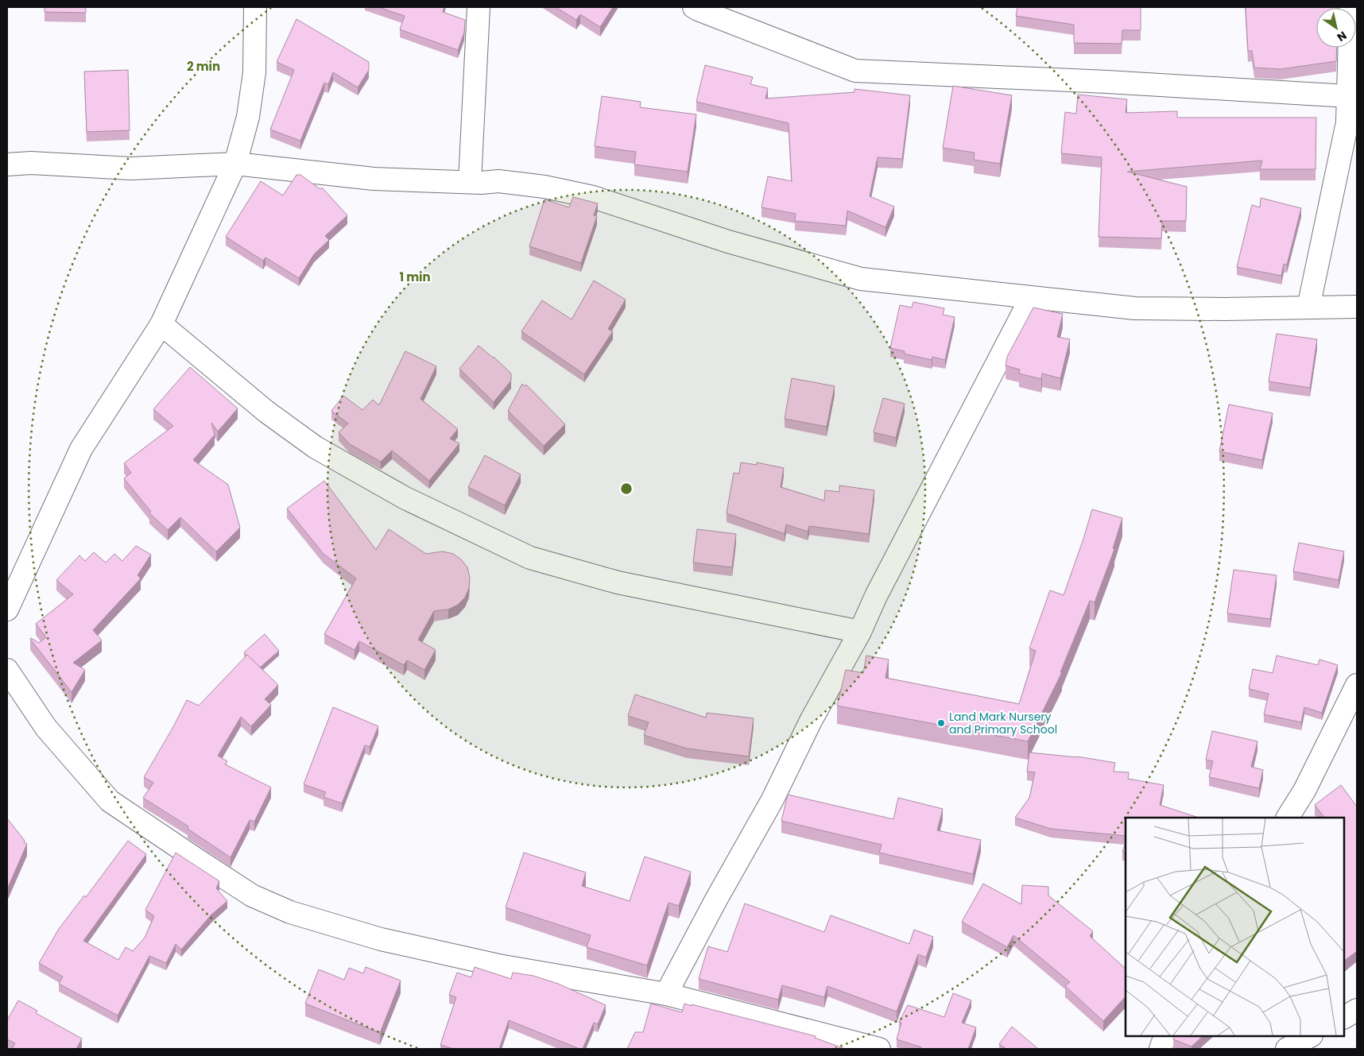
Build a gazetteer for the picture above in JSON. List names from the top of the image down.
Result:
{
  "places": ["Land Mark Nursery and Primary School"],
  "north": "bottom right",
  "rings": ["2 min", "1 min"]
}
